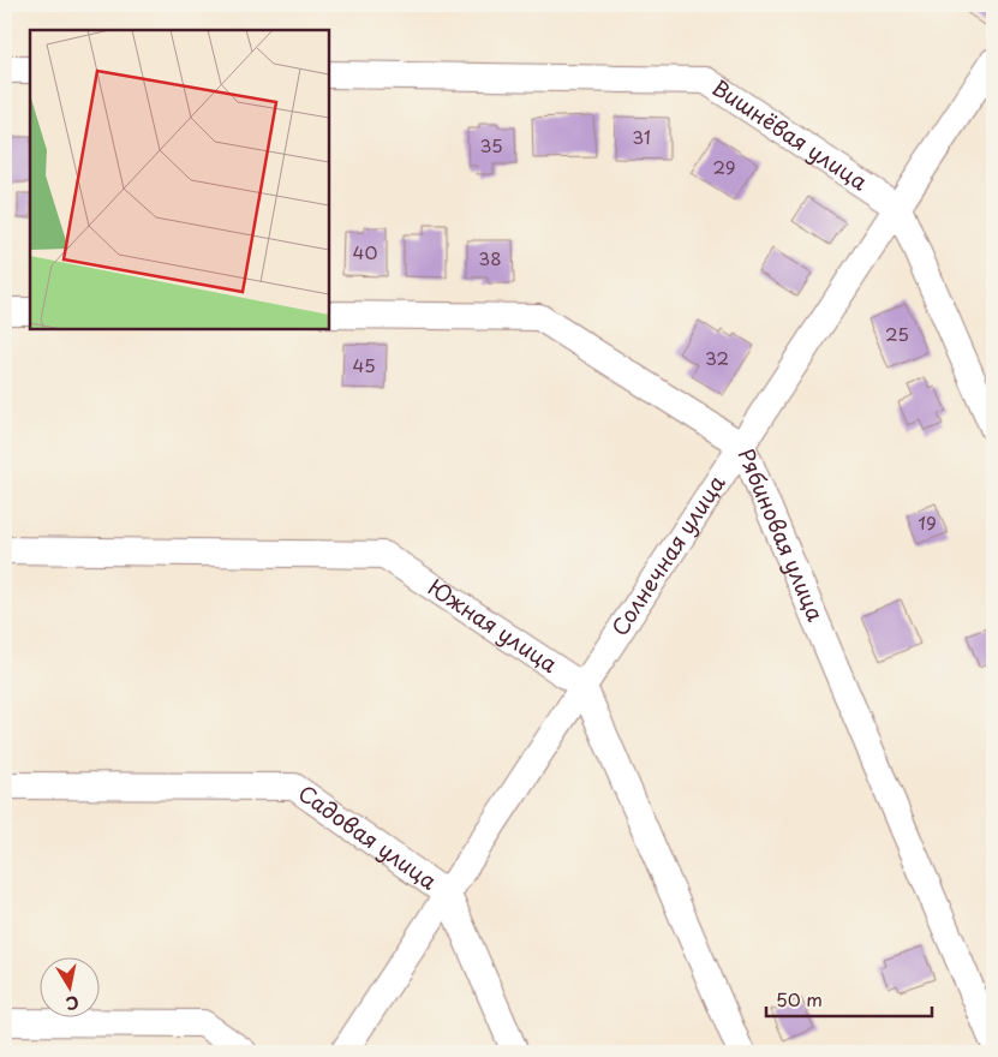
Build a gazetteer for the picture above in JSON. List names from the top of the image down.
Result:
{
  "streets": {
    "street": [
      "Вишнёвая улица",
      "Рябиновая улица",
      "Солнечная улица",
      "Южная улица",
      "Садовая улица"
    ]
  },
  "crossings": [
    ["Вишнёвая улица", "Солнечная улица"],
    ["Рябиновая улица", "Солнечная улица"],
    ["Солнечная улица", "Южная улица"],
    ["Солнечная улица", "Садовая улица"]
  ],
  "house_numbers": [
    "31",
    "35",
    "29",
    "40",
    "38",
    "25",
    "32",
    "45",
    "19"
  ],
  "scale_bar": "50 m",
  "north": "bottom"
}
